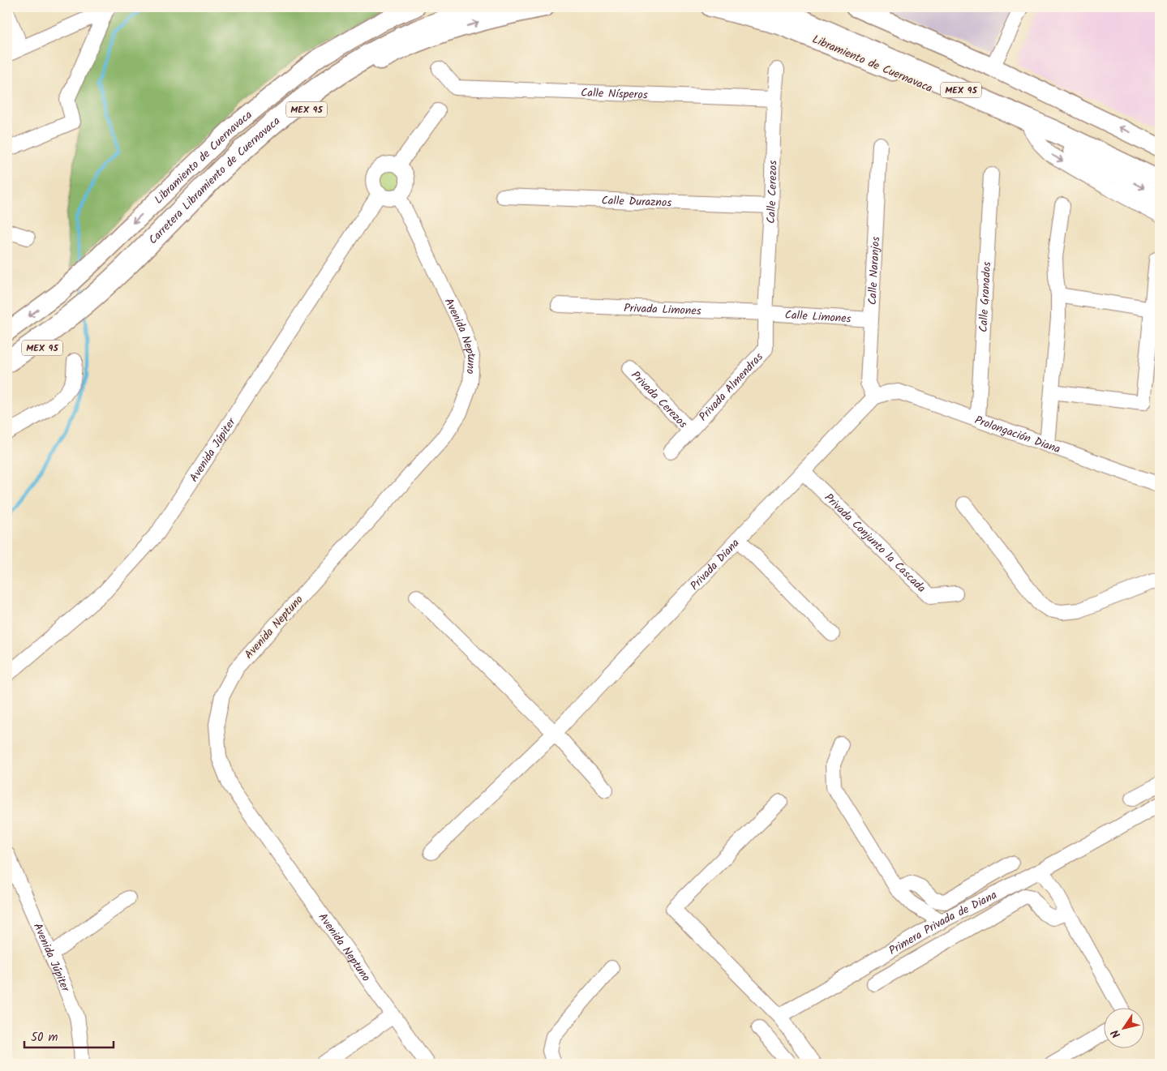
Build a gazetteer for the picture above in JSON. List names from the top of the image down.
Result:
{
  "streets": {
    "highway": ["MEX 95", "Carretera Libramiento de Cuernavaca"],
    "main road": ["Libramiento de Cuernavaca"],
    "street": [
      "Calle Nísperos",
      "Calle Cerezos",
      "Calle Duraznos",
      "Calle Naranjos",
      "Calle Granados",
      "Privada Limones",
      "Calle Limones",
      "Avenida Neptuno",
      "Privada Almendras",
      "Privada Cerezos",
      "Prolongación Diana",
      "Avenida Júpiter",
      "Privada Conjunto la Cascada",
      "Privada Diana",
      "Primera Privada de Diana"
    ]
  },
  "crossings": [
    ["Libramiento de Cuernavaca", "MEX 95"],
    ["Libramiento de Cuernavaca", "Carretera Libramiento de Cuernavaca"],
    ["MEX 95", "Carretera Libramiento de Cuernavaca"],
    ["Calle Nísperos", "Calle Cerezos"],
    ["Calle Cerezos", "Calle Duraznos"],
    ["Calle Cerezos", "Privada Limones"],
    ["Calle Cerezos", "Calle Limones"],
    ["Calle Cerezos", "Privada Almendras"],
    ["Calle Naranjos", "Calle Limones"],
    ["Calle Naranjos", "Prolongación Diana"],
    ["Calle Naranjos", "Privada Diana"],
    ["Calle Granados", "Prolongación Diana"],
    ["Privada Limones", "Calle Limones"],
    ["Privada Limones", "Privada Almendras"],
    ["Calle Limones", "Privada Almendras"],
    ["Avenida Neptuno", "Avenida Júpiter"],
    ["Privada Almendras", "Privada Cerezos"],
    ["Prolongación Diana", "Privada Diana"],
    ["Privada Conjunto la Cascada", "Privada Diana"]
  ],
  "scale_bar": "50 m",
  "north": "bottom left"
}
